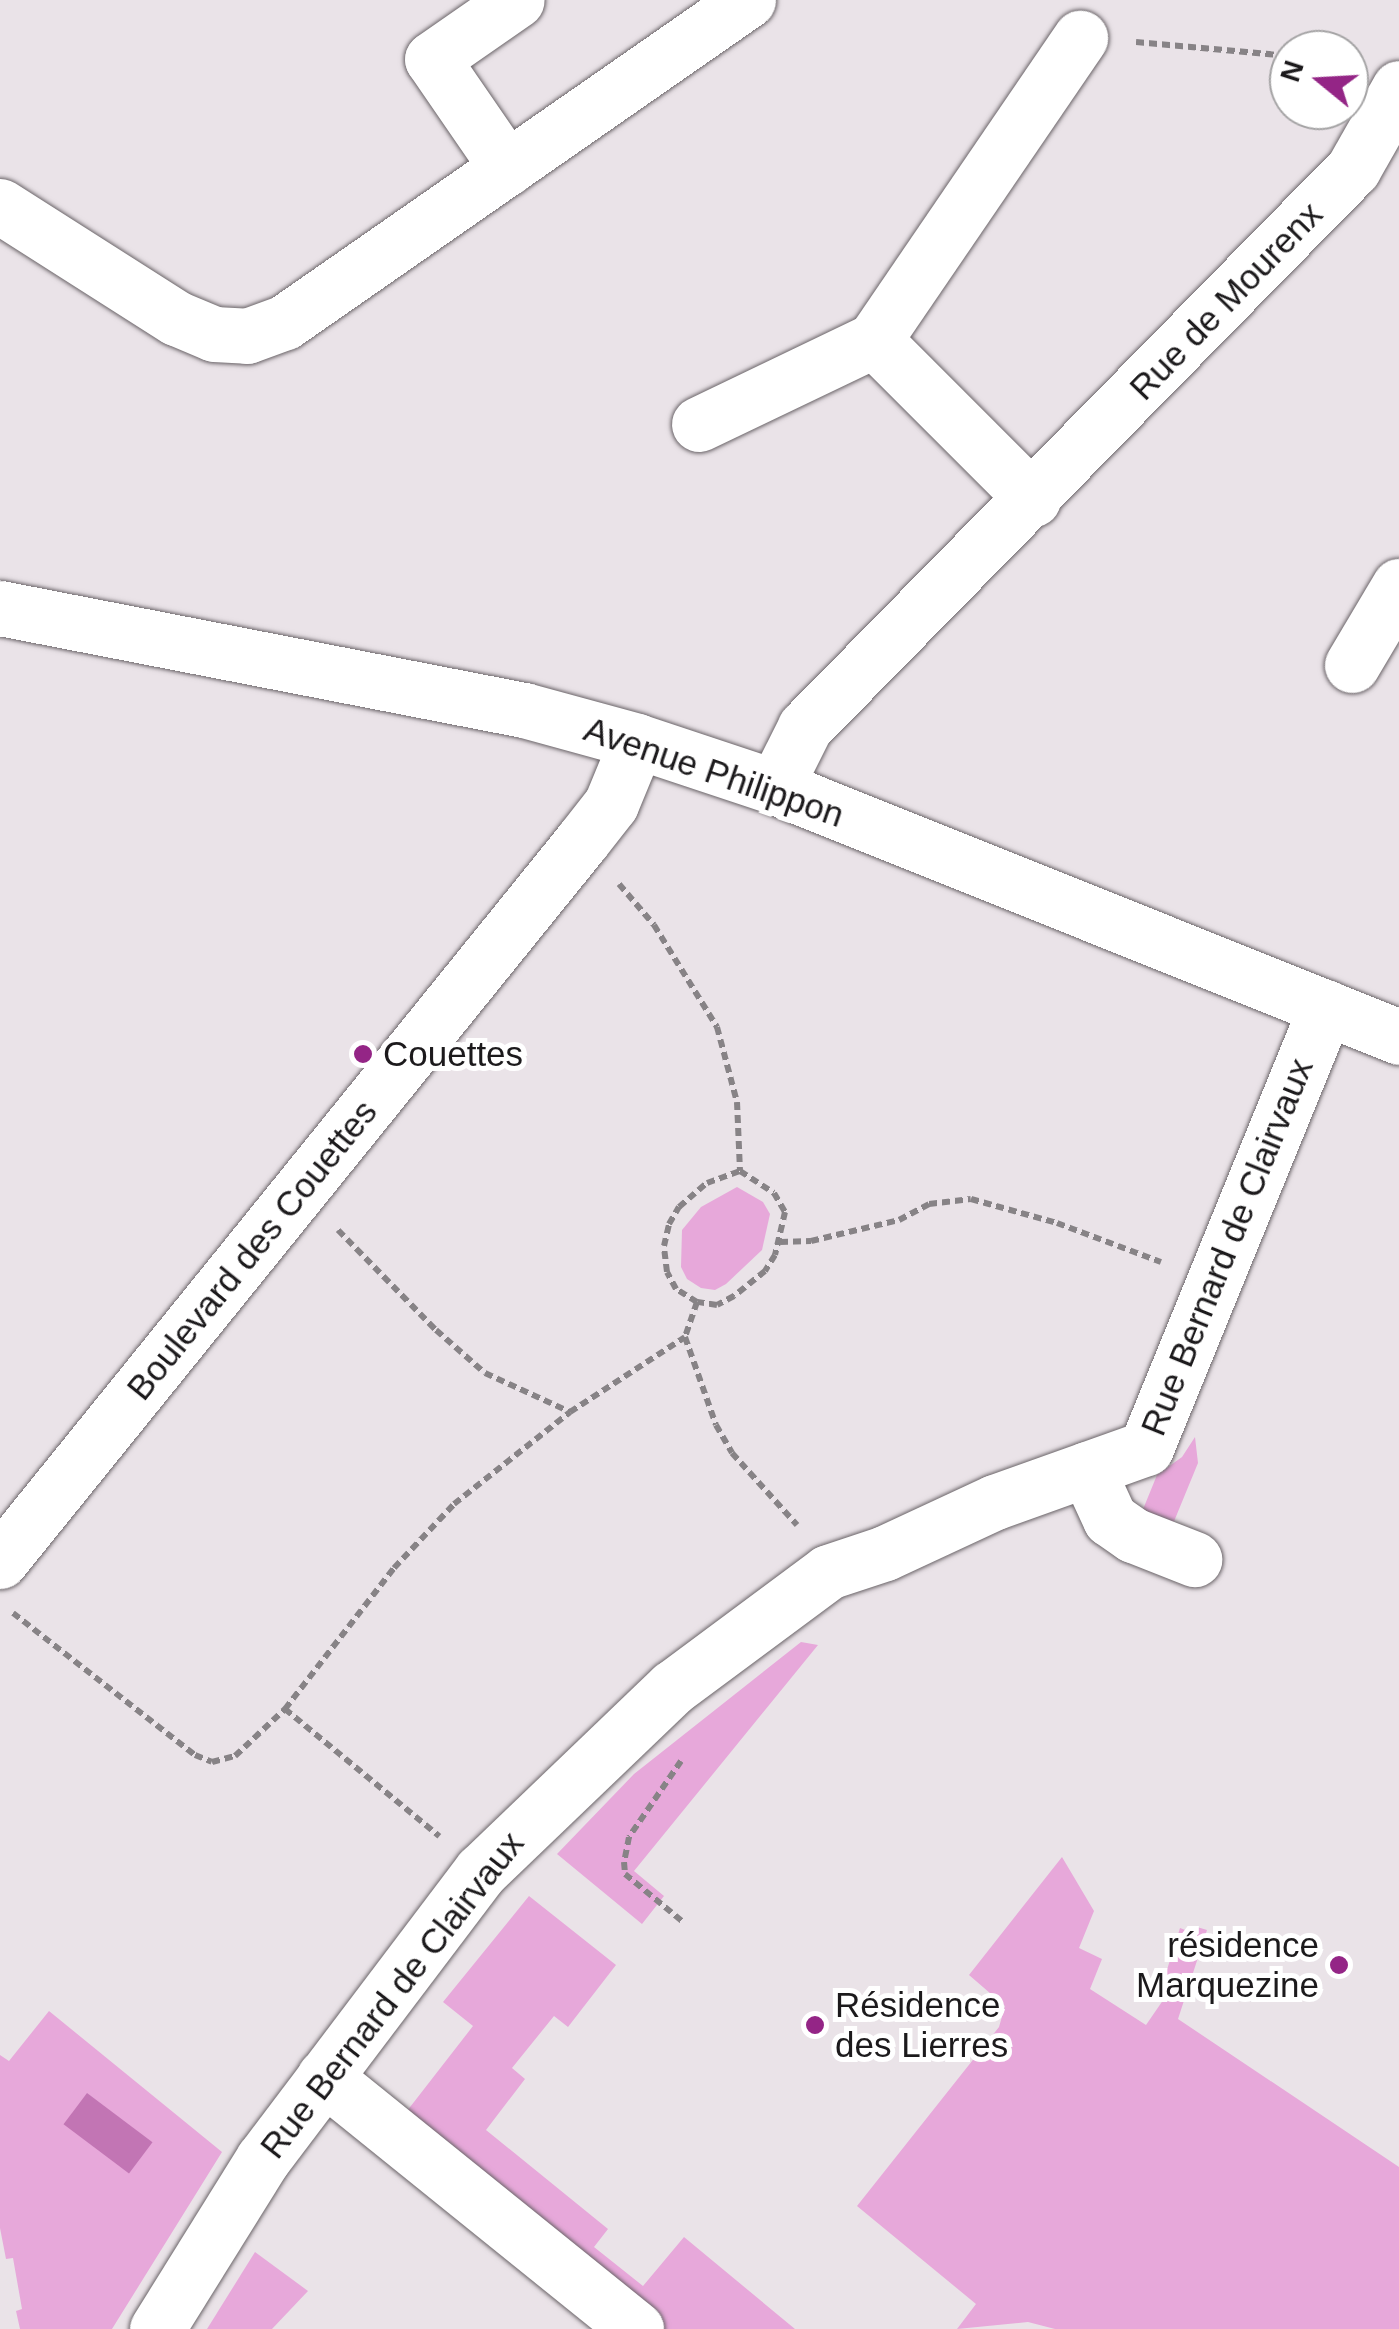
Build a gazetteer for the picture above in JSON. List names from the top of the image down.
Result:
{
  "streets": {
    "street": [
      "Rue de Mourenx",
      "Avenue Philippon",
      "Rue Bernard de Clairvaux",
      "Boulevard des Couettes"
    ]
  },
  "crossings": [
    ["Rue de Mourenx", "Avenue Philippon"],
    ["Avenue Philippon", "Rue Bernard de Clairvaux"],
    ["Avenue Philippon", "Boulevard des Couettes"]
  ],
  "places": ["Couettes", "résidence Marquezine", "Résidence des Lierres"],
  "north": "left"
}
